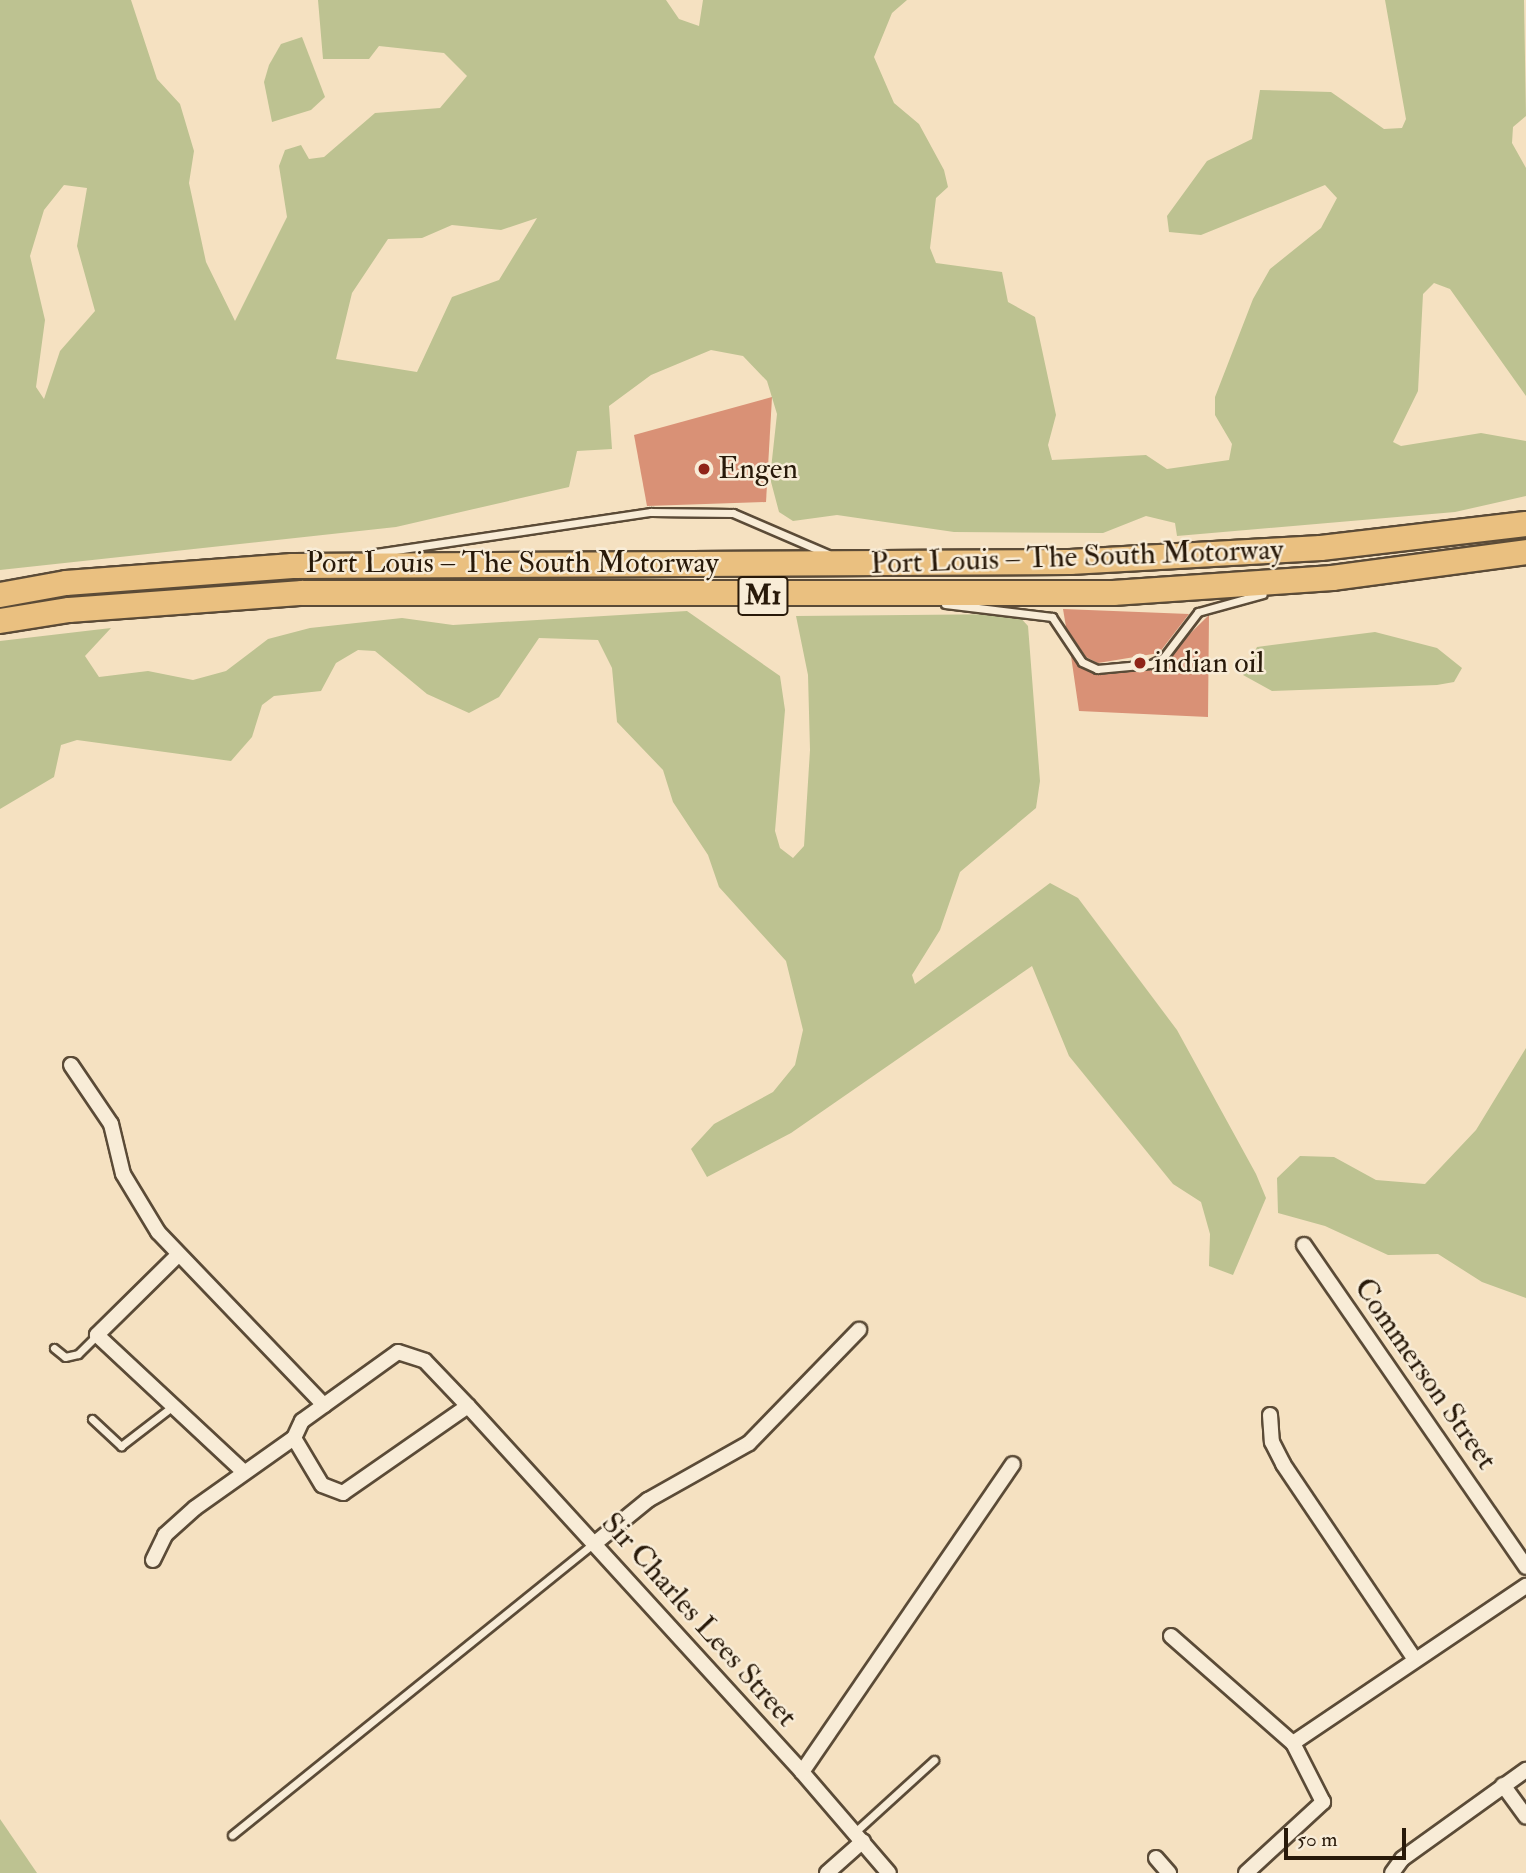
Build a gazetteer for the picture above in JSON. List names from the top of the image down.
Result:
{
  "streets": {
    "highway": ["Port Louis – The South Motorway", "M1"],
    "street": ["Commerson Street", "Sir Charles Lees Street"]
  },
  "places": ["Engen", "indian oil"],
  "scale_bar": "50 m"
}
